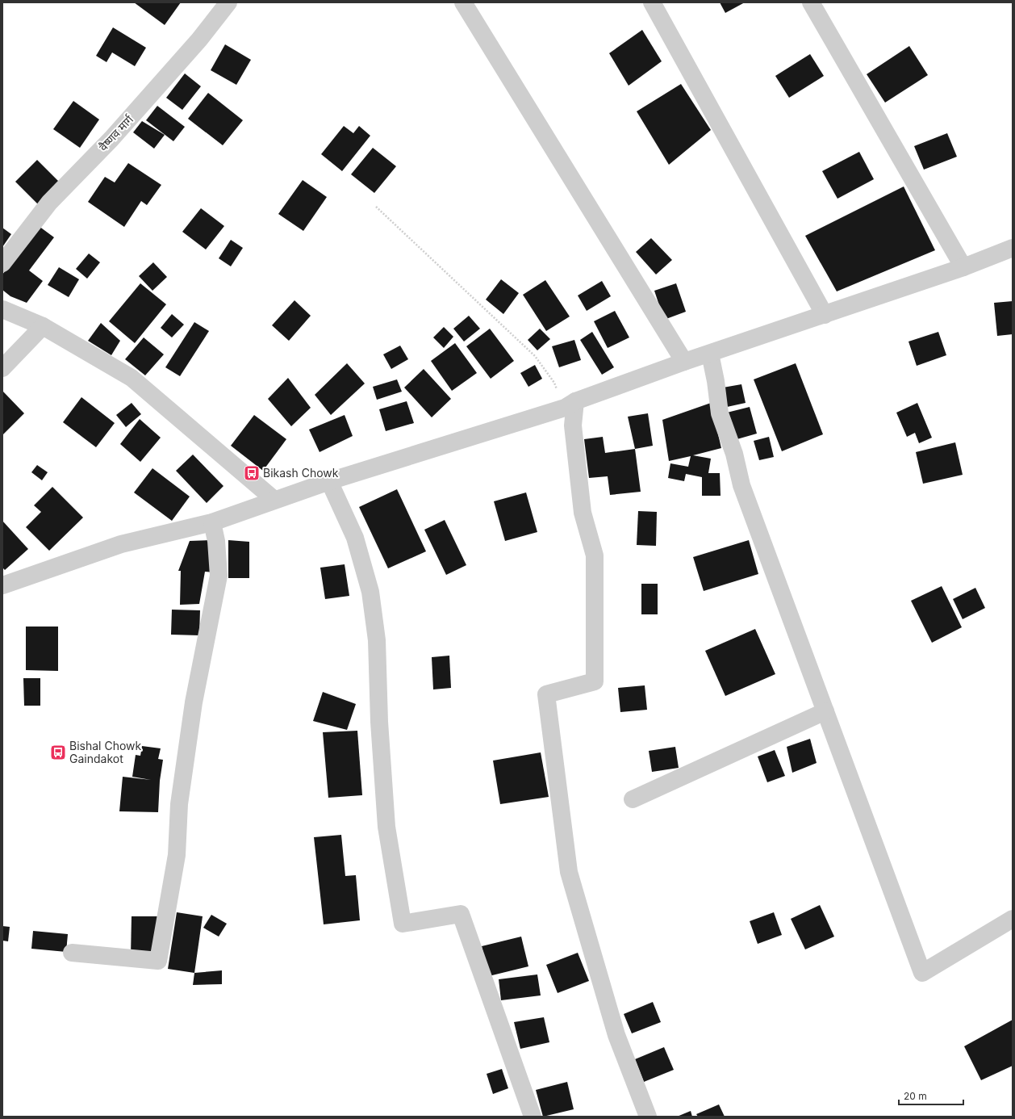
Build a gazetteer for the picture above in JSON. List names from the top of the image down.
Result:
{
  "streets": {
    "street": ["वैष्णव मार्ग"]
  },
  "places": {
    "bus stop": ["Bikash Chowk", "Bishal Chowk Gaindakot"]
  },
  "scale_bar": "20 m"
}
